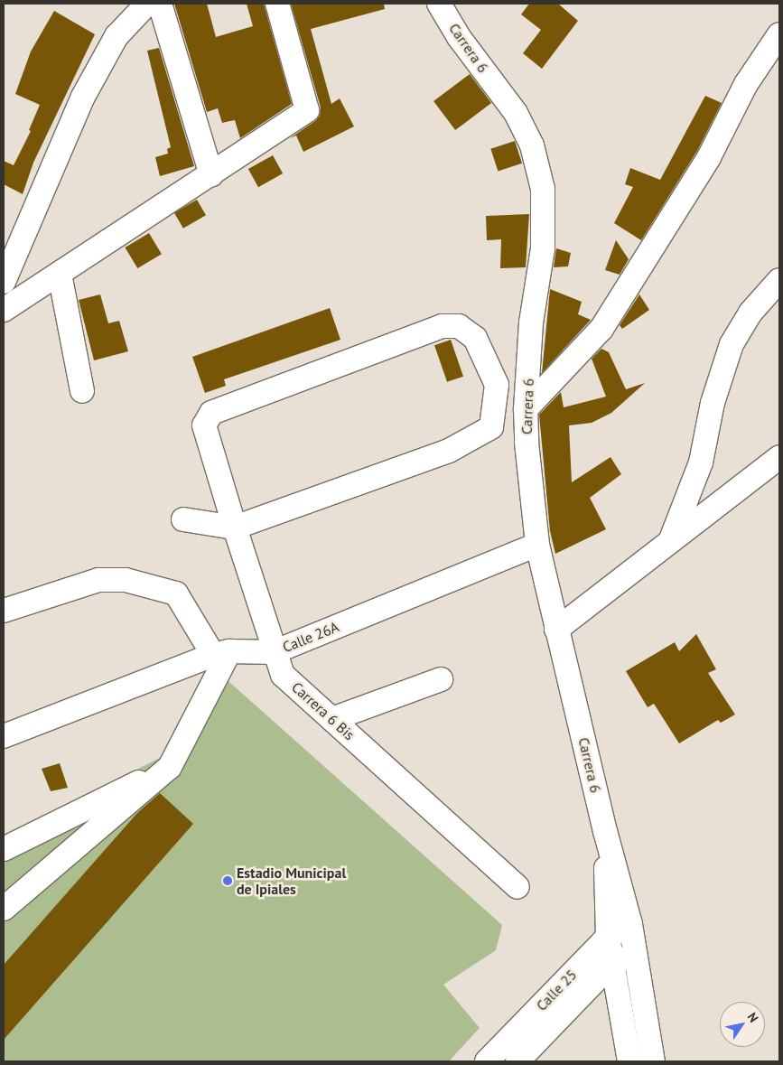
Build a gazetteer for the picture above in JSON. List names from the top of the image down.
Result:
{
  "streets": {
    "street": [
      "Carrera 6",
      "Calle 26A",
      "Carrera 6 Bis",
      "Calle 25"
    ]
  },
  "crossings": [
    ["Carrera 6", "Calle 26A"],
    ["Carrera 6", "Calle 25"],
    ["Calle 26A", "Carrera 6 Bis"]
  ],
  "places": ["Estadio Municipal de Ipiales"],
  "north": "top right"
}
